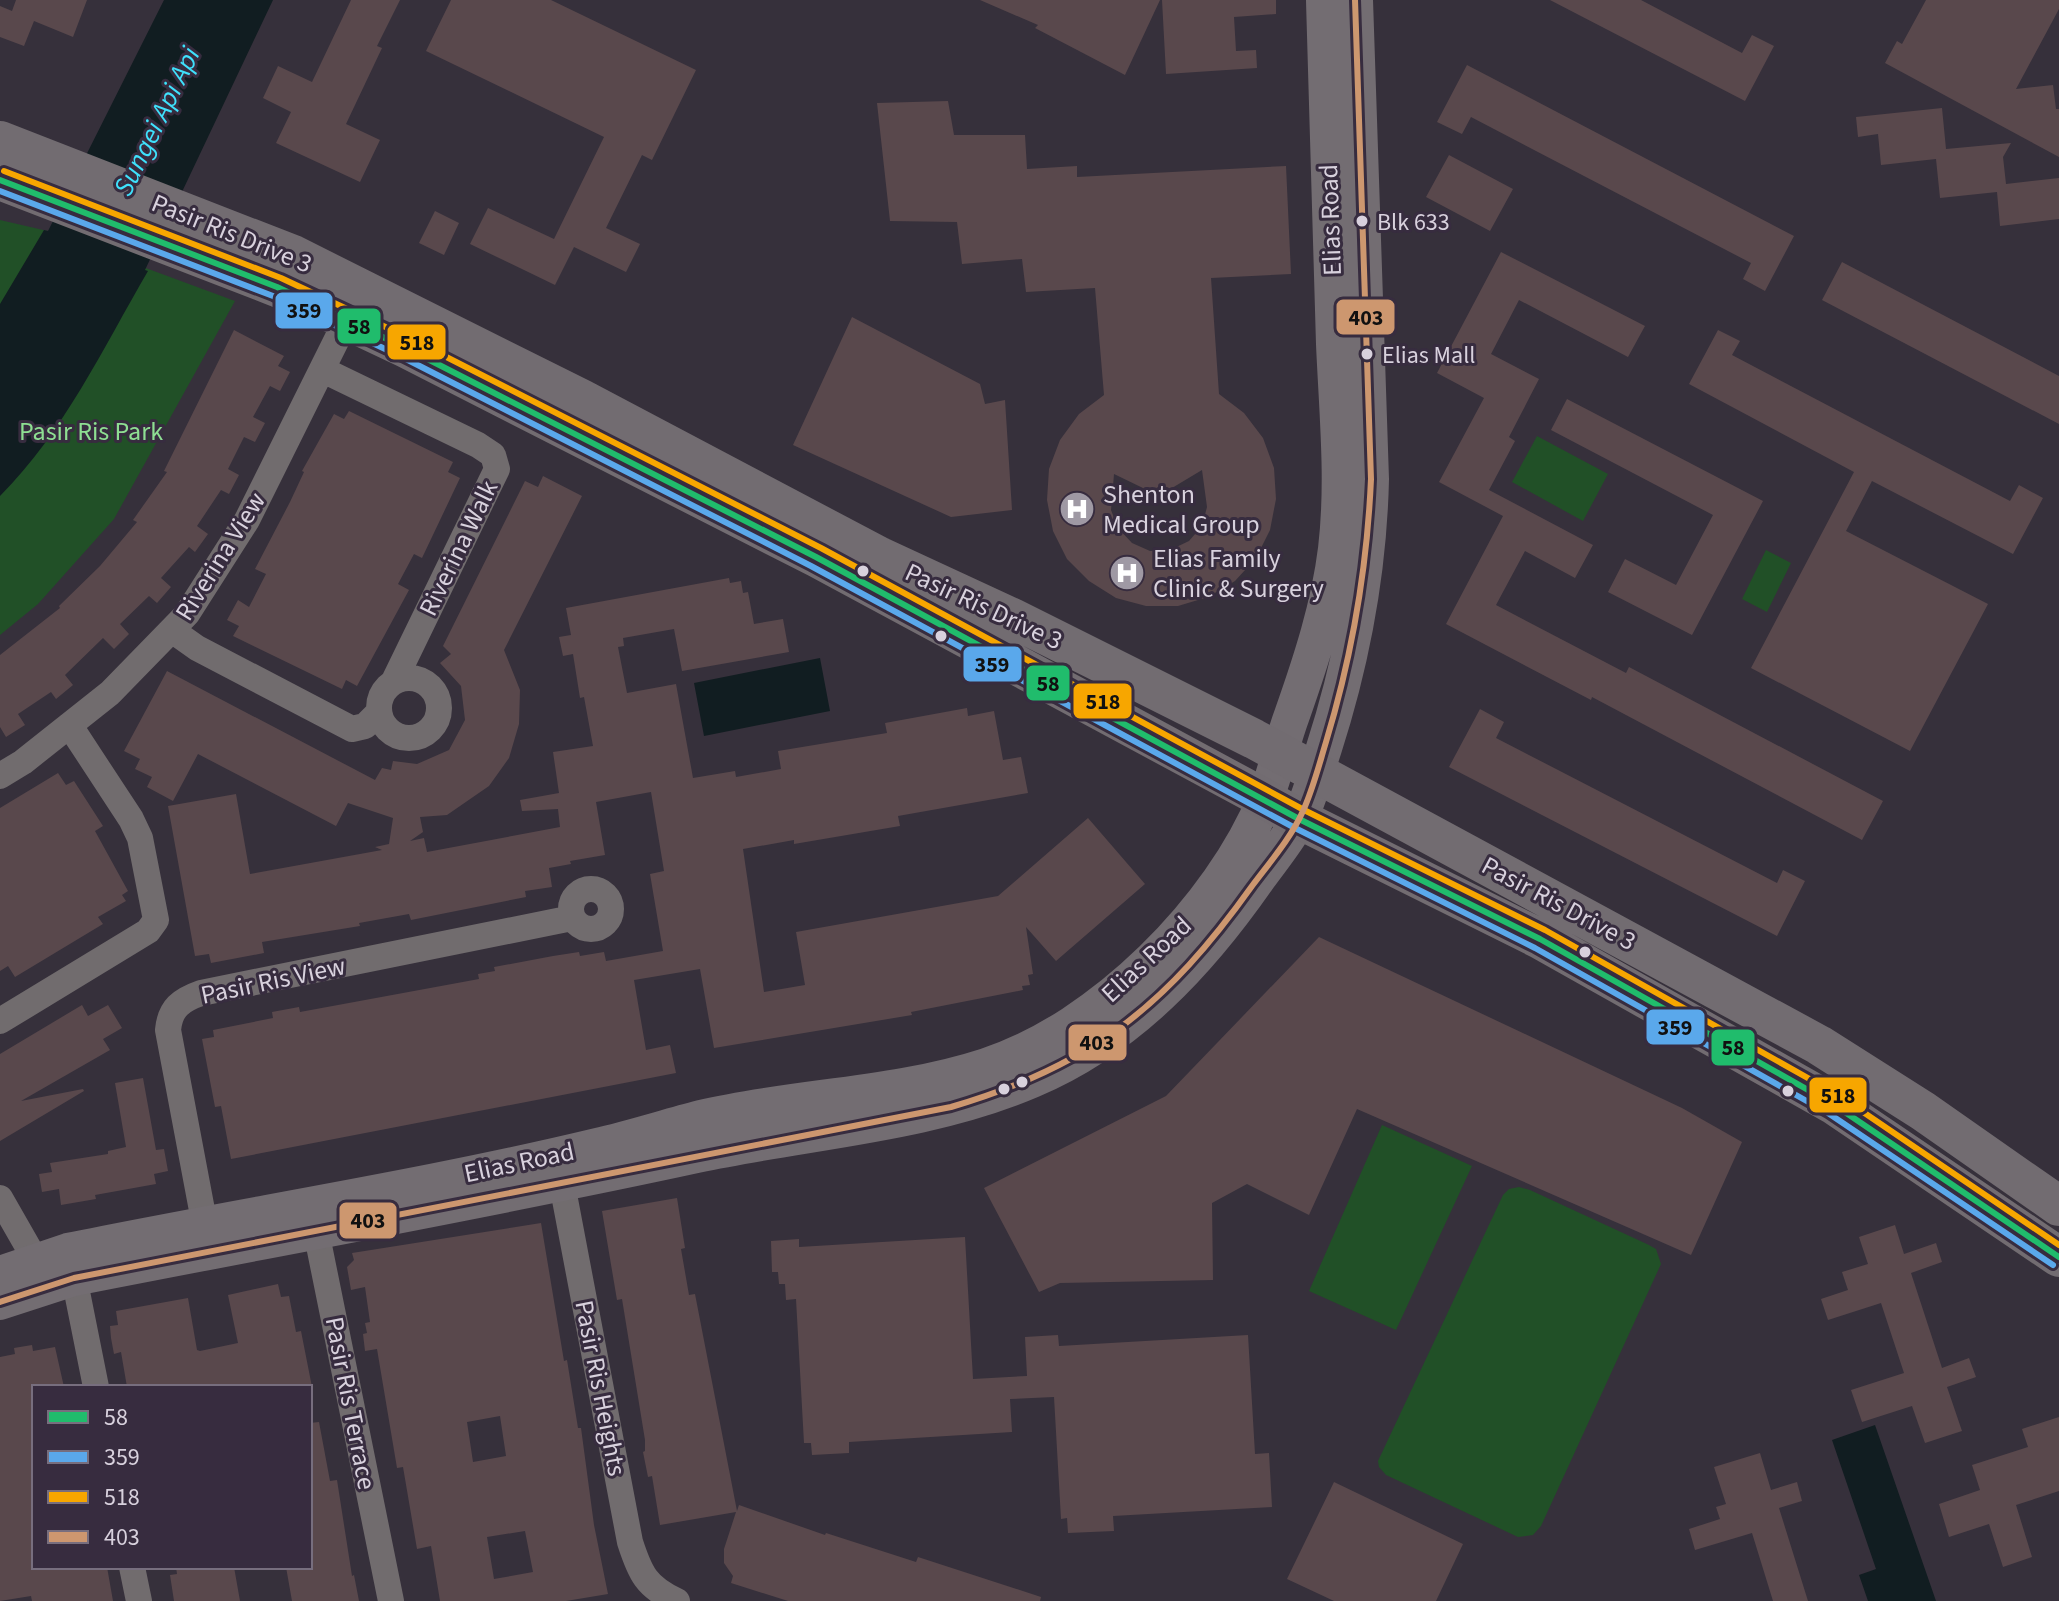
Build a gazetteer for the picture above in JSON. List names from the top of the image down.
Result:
{
  "streets": {
    "main road": ["Pasir Ris Drive 3"],
    "street": [
      "Elias Road",
      "Riverina Walk",
      "Riverina View",
      "Pasir Ris View",
      "Pasir Ris Heights",
      "Pasir Ris Terrace"
    ]
  },
  "crossings": [
    ["Elias Road", "Pasir Ris Drive 3"],
    ["Elias Road", "Pasir Ris View"],
    ["Elias Road", "Pasir Ris Heights"],
    ["Elias Road", "Pasir Ris Terrace"],
    ["Pasir Ris Drive 3", "Riverina View"],
    ["Riverina Walk", "Riverina View"]
  ],
  "water": ["Sungei Api Api"],
  "parks": ["Pasir Ris Park"],
  "places": {
    "other": ["Blk 633", "Elias Mall"],
    "hospital": ["Shenton Medical Group", "Elias Family Clinic & Surgery"]
  },
  "lines": [
    "transit line 403",
    "transit line 518",
    "transit line 58",
    "transit line 359"
  ],
  "legend": [
    "58",
    "359",
    "518",
    "403"
  ]
}
